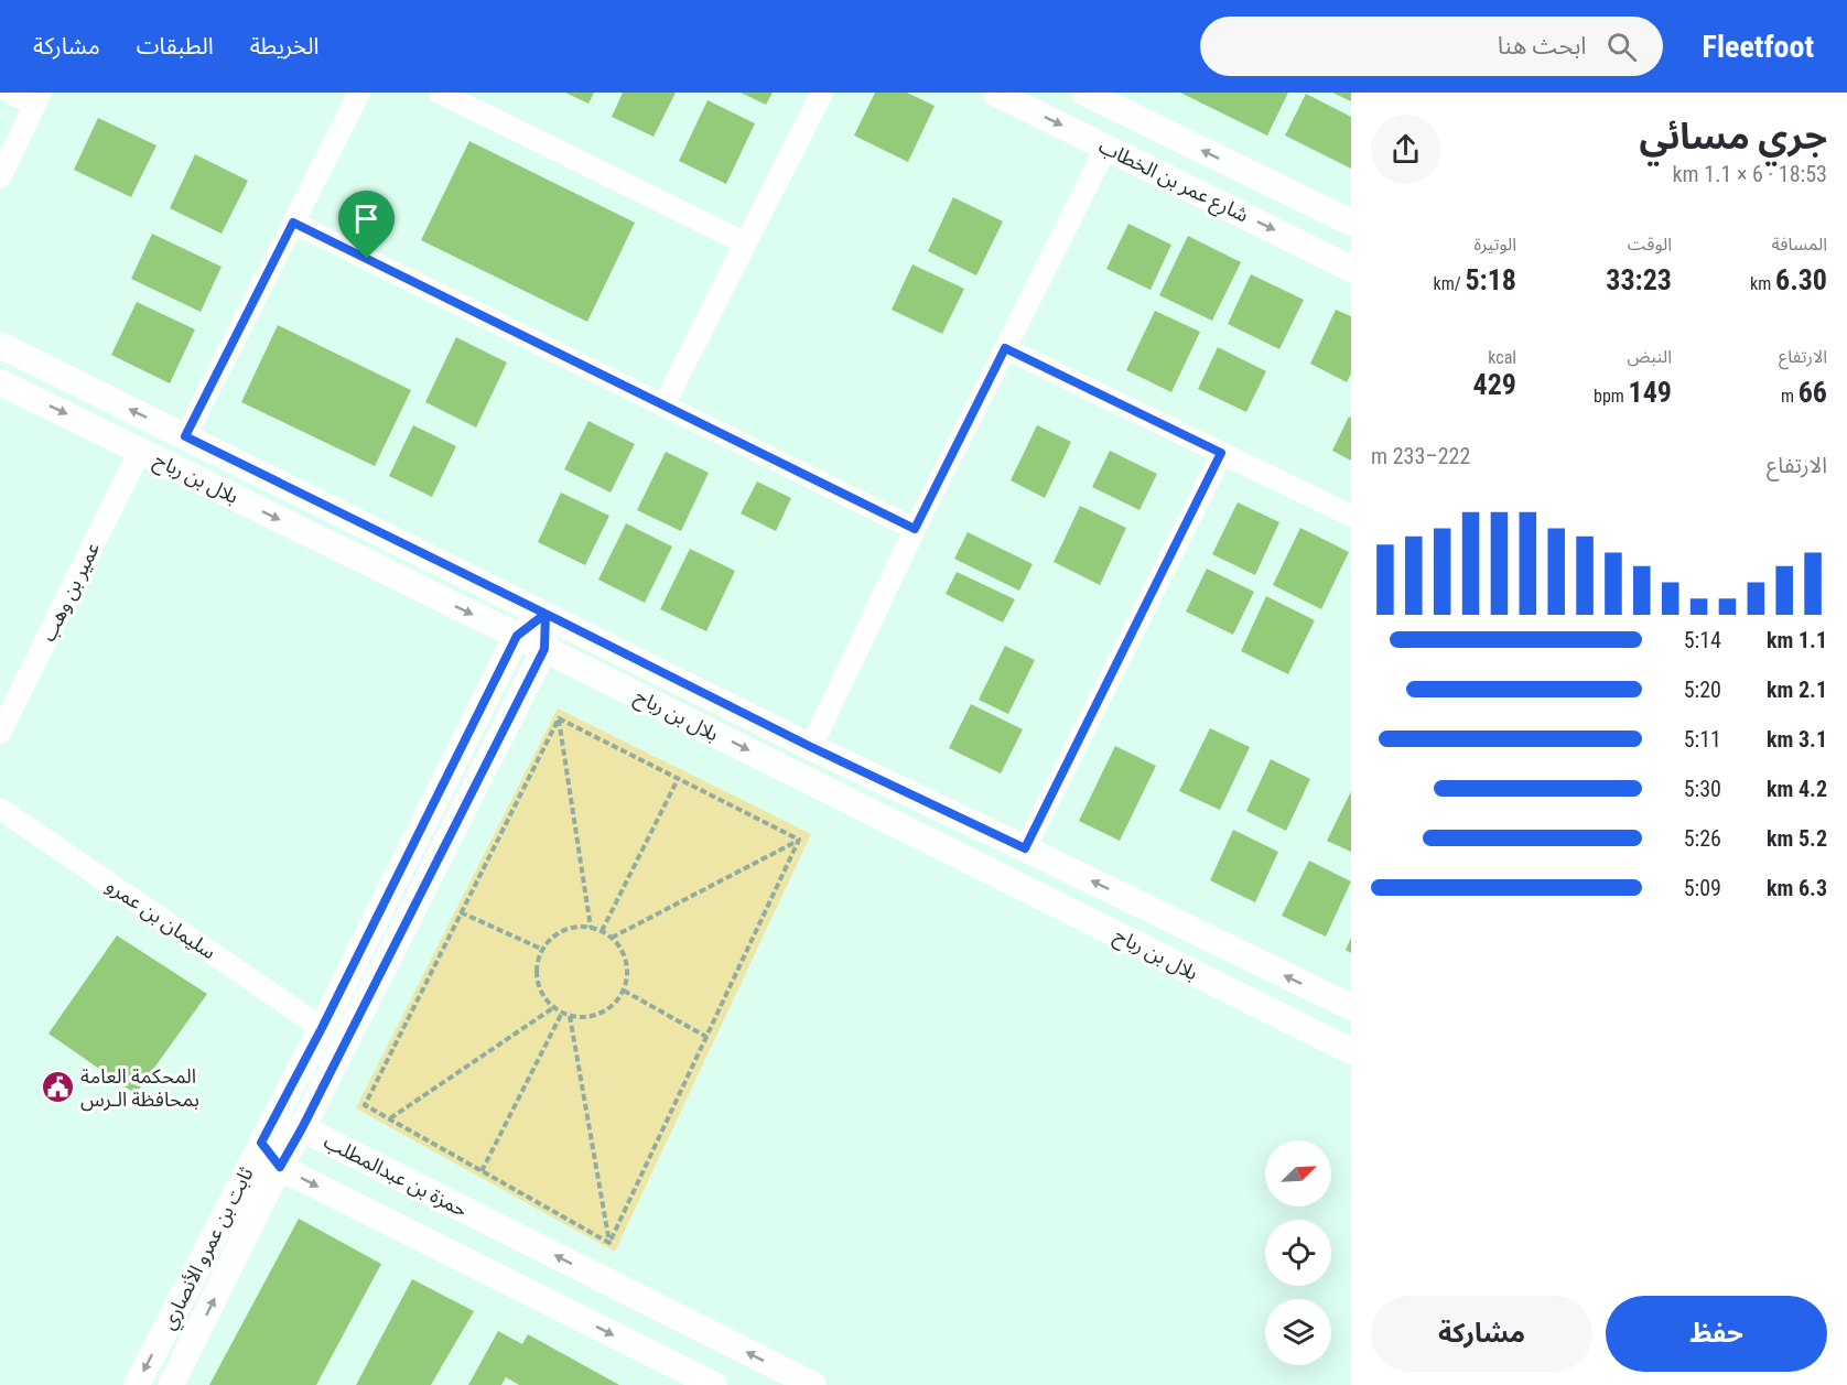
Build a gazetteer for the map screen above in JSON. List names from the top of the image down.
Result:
{
  "streets": {
    "street": [
      "شارع عمر بن الخطاب",
      "بلال بن رباح",
      "عمير بن وهب",
      "سليمان بن عمرو",
      "حمزة بن عبدالمطلب",
      "ثابت بن عمرو الأنصاري"
    ]
  },
  "crossings": [
    ["بلال بن رباح", "عمير بن وهب"],
    ["بلال بن رباح", "ثابت بن عمرو الأنصاري"],
    ["سليمان بن عمرو", "ثابت بن عمرو الأنصاري"],
    ["حمزة بن عبدالمطلب", "ثابت بن عمرو الأنصاري"]
  ],
  "places": {
    "public building": ["المحكمة العامة بمحافظة الـرس"]
  },
  "north": "top right",
  "page": {
    "header": "Fleetfoot",
    "search": "ابحث هنا",
    "nav": ["الخريطة", "الطبقات", "مشاركة"],
    "heading": ["جري مسائي", "18:53 · 6 × 1.1 km"],
    "stats": [
      ["المسافة", "6.30 km"],
      ["الوقت", "33:23"],
      ["الوتيرة", "5:18 /km"],
      ["الارتفاع", "66 m"],
      ["النبض", "149 bpm"],
      ["kcal", "429"]
    ],
    "chart": ["الارتفاع", "222–233 m"],
    "list": [
      {
        "name": "1.1 km",
        "note": "5:14"
      },
      {
        "name": "2.1 km",
        "note": "5:20"
      },
      {
        "name": "3.1 km",
        "note": "5:11"
      },
      {
        "name": "4.2 km",
        "note": "5:30"
      },
      {
        "name": "5.2 km",
        "note": "5:26"
      },
      {
        "name": "6.3 km",
        "note": "5:09"
      }
    ],
    "buttons": ["حفظ", "مشاركة"]
  }
}
